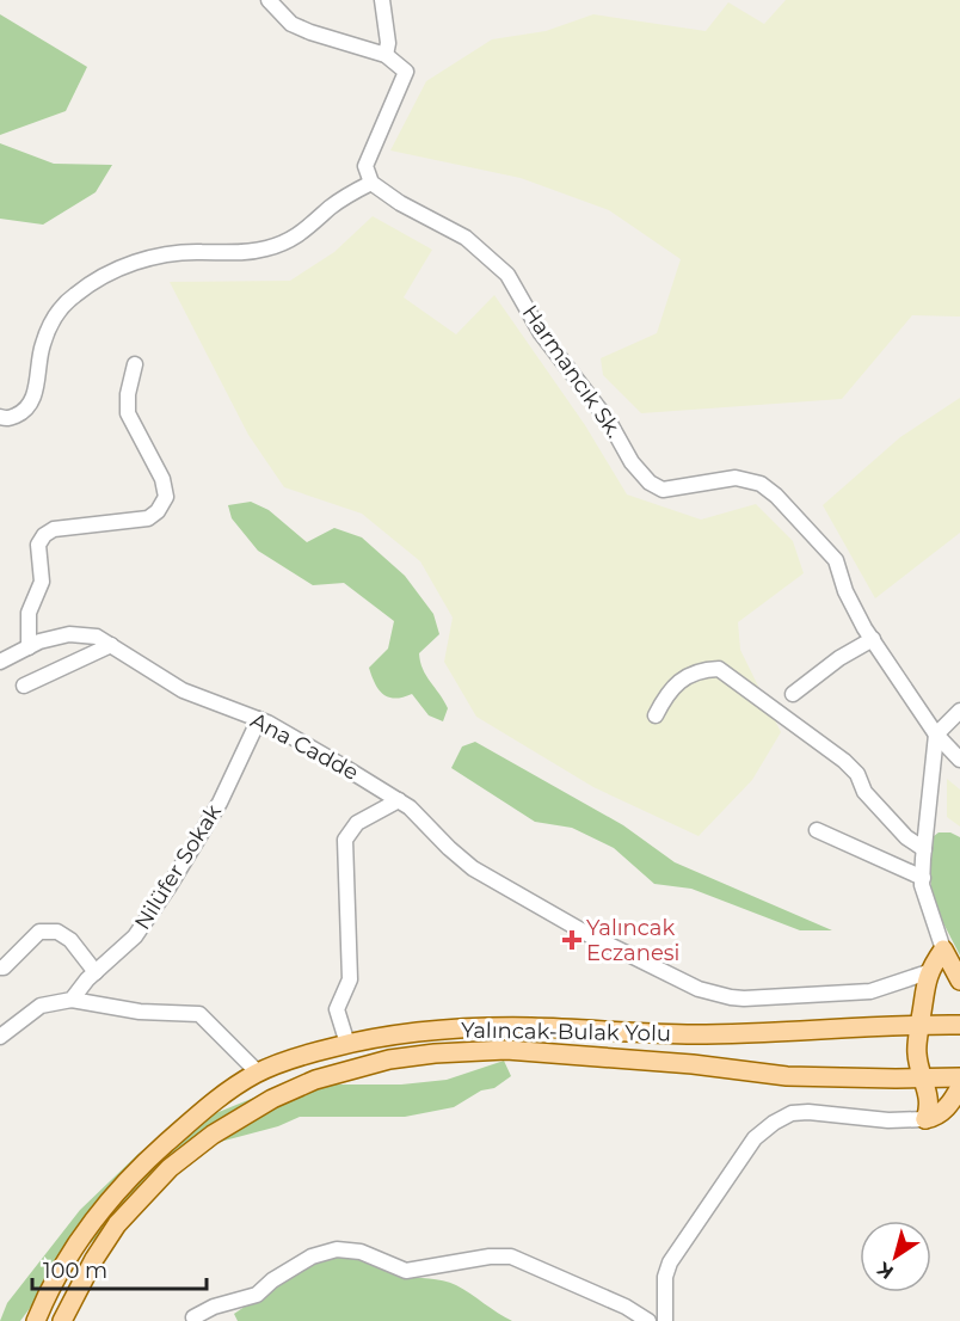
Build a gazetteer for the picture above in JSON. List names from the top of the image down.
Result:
{
  "streets": {
    "main road": ["Yalıncak-Bulak Yolu"],
    "street": ["Harmancık Sk.", "Ana Cadde", "Nilüfer Sokak"]
  },
  "crossings": [
    ["Ana Cadde", "Nilüfer Sokak"]
  ],
  "places": {
    "health": ["Yalıncak Eczanesi"]
  },
  "scale_bar": "100 m",
  "north": "bottom left"
}
